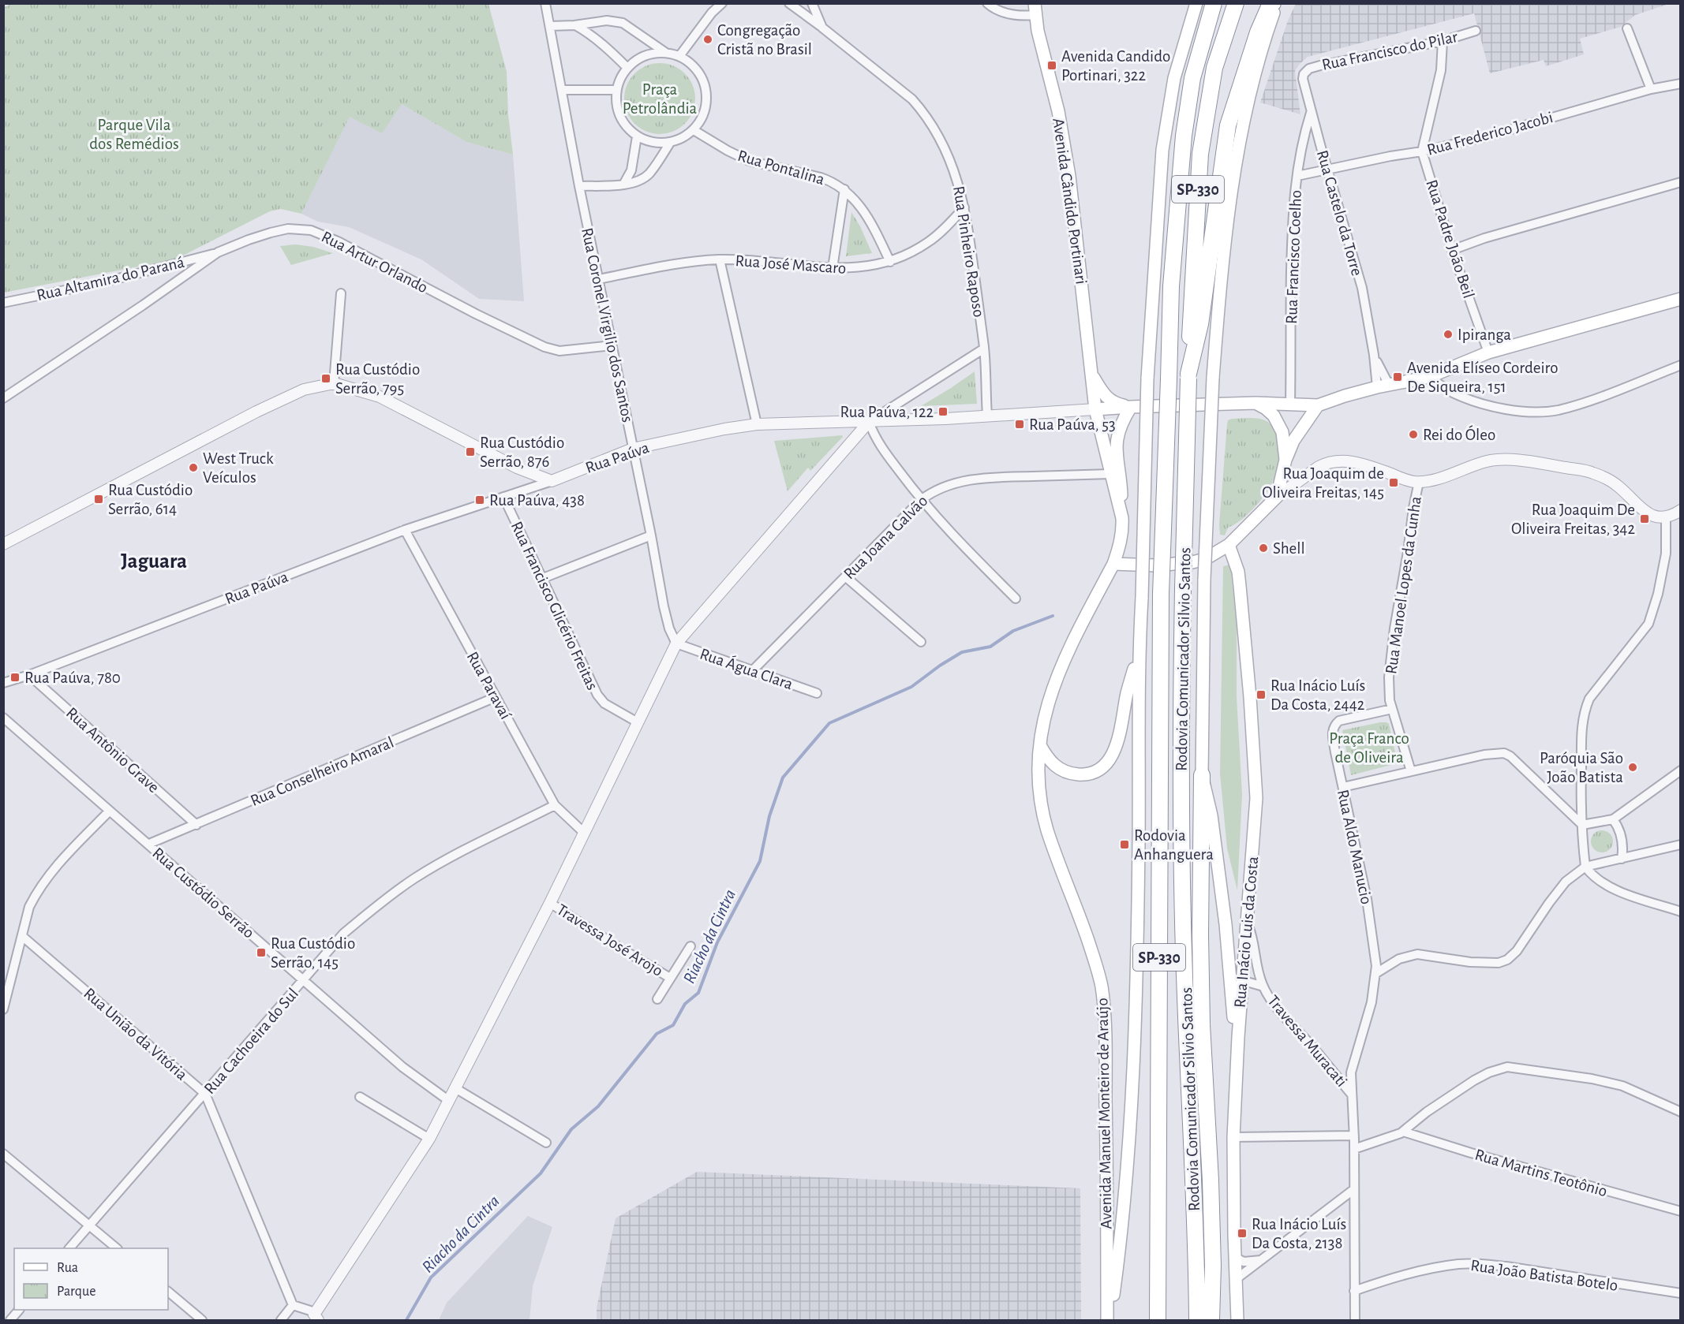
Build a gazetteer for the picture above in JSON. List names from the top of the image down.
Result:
{
  "streets": {
    "highway": ["SP-330", "Rodovia Comunicador Silvio Santos"],
    "main road": ["Avenida Cândido Portinari", "Rua Inácio Luis da Costa", "Avenida Manuel Monteiro de Araújo"],
    "street": [
      "Rua Francisco do Pilar",
      "Rua Frederico Jacobi",
      "Rua Pontalina",
      "Rua Castelo da Torre",
      "Rua Padre João Beil",
      "Rua Pinheiro Raposo",
      "Rua Francisco Coelho",
      "Rua Artur Orlando",
      "Rua José Mascaro",
      "Rua Altamira do Paraná",
      "Rua Coronel Virgilio dos Santos",
      "Rua Paúva",
      "Rua Joana Galvão",
      "Rua Manoel Lopes da Cunha",
      "Rua Francisco Glicério Freitas",
      "Rua Água Clara",
      "Rua Paravaí",
      "Rua Antônio Grave",
      "Rua Conselheiro Amaral",
      "Rua Aldo Manucio",
      "Rua Custódio Serrão",
      "Travessa José Arojo",
      "Rua União da Vitória",
      "Rua Cachoeira do Sul",
      "Travessa Muracati",
      "Rua Martins Teotônio",
      "Rua João Batista Botelo"
    ]
  },
  "crossings": [
    ["Rua Francisco do Pilar", "Rua Castelo da Torre"],
    ["Rua Frederico Jacobi", "Rua Castelo da Torre"],
    ["Rua Frederico Jacobi", "Rua Padre João Beil"],
    ["Rua Frederico Jacobi", "Rua Francisco Coelho"],
    ["Rua Pontalina", "Rua José Mascaro"],
    ["Avenida Cândido Portinari", "Rua Paúva"],
    ["Avenida Cândido Portinari", "Rua Joana Galvão"],
    ["Avenida Cândido Portinari", "Avenida Manuel Monteiro de Araújo"],
    ["Rua Castelo da Torre", "Rua Francisco Coelho"],
    ["Rua Pinheiro Raposo", "Rua José Mascaro"],
    ["Rua Pinheiro Raposo", "Rua Paúva"],
    ["Rua Artur Orlando", "Rua Altamira do Paraná"],
    ["Rua Artur Orlando", "Rua Coronel Virgilio dos Santos"],
    ["Rua José Mascaro", "Rua Coronel Virgilio dos Santos"],
    ["Rua Coronel Virgilio dos Santos", "Rua Paúva"],
    ["Rua Coronel Virgilio dos Santos", "Rua Água Clara"],
    ["Rua Paúva", "Rua Francisco Glicério Freitas"],
    ["Rua Paúva", "Rua Paravaí"],
    ["Rua Paúva", "Rua Antônio Grave"],
    ["Rua Joana Galvão", "Rua Água Clara"],
    ["Rua Manoel Lopes da Cunha", "Rua Aldo Manucio"],
    ["Rua Paravaí", "Rua Conselheiro Amaral"],
    ["Rua Paravaí", "Rua Cachoeira do Sul"],
    ["Rua Antônio Grave", "Rua Conselheiro Amaral"],
    ["Rua Conselheiro Amaral", "Rua Custódio Serrão"],
    ["Rua Aldo Manucio", "Travessa Muracati"],
    ["Rua Aldo Manucio", "Rua João Batista Botelo"],
    ["Rua Custódio Serrão", "Rua Cachoeira do Sul"],
    ["Rua Inácio Luis da Costa", "Travessa Muracati"],
    ["Rua União da Vitória", "Rua Cachoeira do Sul"]
  ],
  "districts": ["Jaguara"],
  "water": ["Riacho da Cintra"],
  "parks": ["Praça Petrolândia", "Parque Vila dos Remédios", "Praça Franco de Oliveira"],
  "places": {
    "other": [
      "Congregação Cristã no Brasil",
      "Ipiranga",
      "Rei do Óleo",
      "West Truck Veículos",
      "Shell",
      "Paróquia São João Batista"
    ],
    "transit": [
      "Avenida Candido Portinari, 322",
      "Avenida Elíseo Cordeiro De Siqueira, 151",
      "Rua Custódio Serrão, 795",
      "Rua Paúva, 122",
      "Rua Paúva, 53",
      "Rua Custódio Serrão, 876",
      "Rua Joaquim de Oliveira Freitas, 145",
      "Rua Custódio Serrão, 614",
      "Rua Paúva, 438",
      "Rua Joaquim De Oliveira Freitas, 342",
      "Rua Paúva, 780",
      "Rua Inácio Luís Da Costa, 2442",
      "Rodovia Anhanguera",
      "Rua Custódio Serrão, 145",
      "Rua Inácio Luís Da Costa, 2138"
    ]
  },
  "legend": ["Rua", "Parque"]
}
